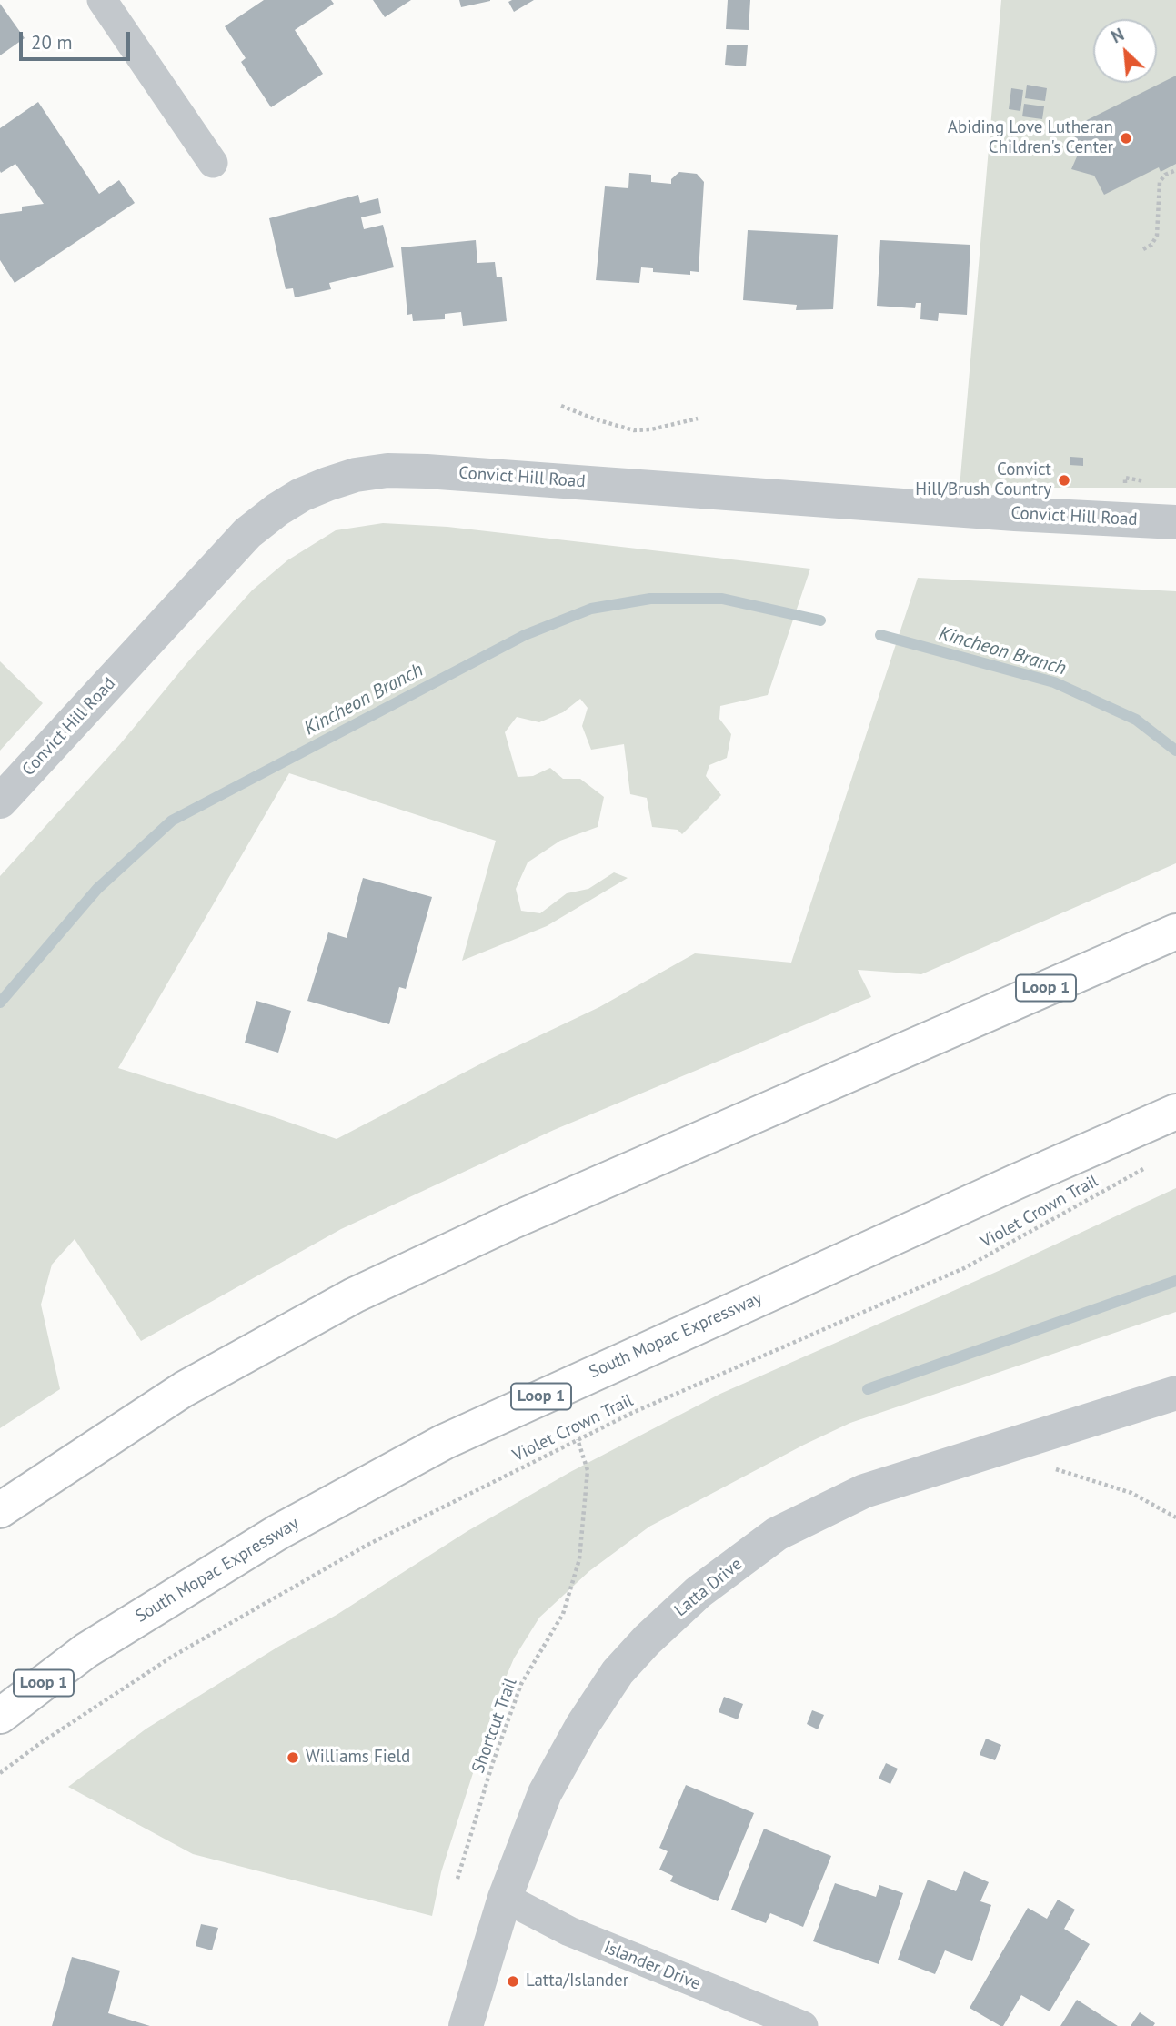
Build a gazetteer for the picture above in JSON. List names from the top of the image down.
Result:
{
  "streets": {
    "highway": ["Loop 1", "South Mopac Expressway"],
    "street": ["Convict Hill Road", "Latta Drive", "Islander Drive"],
    "path": ["Violet Crown Trail", "Shortcut Trail"]
  },
  "crossings": [
    ["Violet Crown Trail", "Shortcut Trail"],
    ["Latta Drive", "Islander Drive"]
  ],
  "water": ["Kincheon Branch"],
  "places": [
    "Abiding Love Lutheran Children's Center",
    "Convict Hill/Brush Country",
    "Williams Field",
    "Latta/Islander"
  ],
  "scale_bar": "20 m",
  "north": "top left"
}
